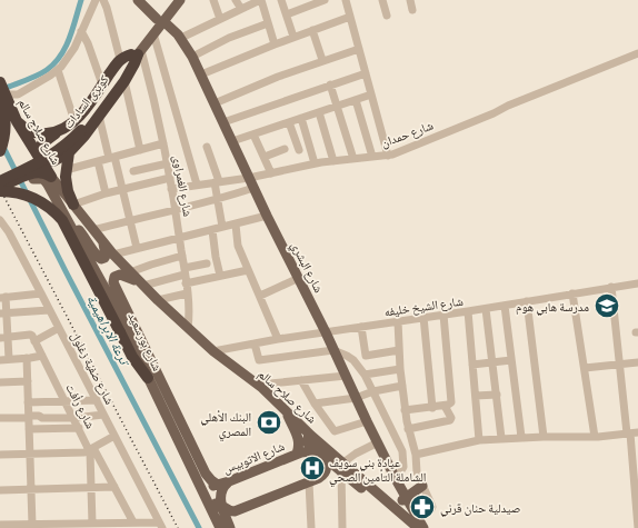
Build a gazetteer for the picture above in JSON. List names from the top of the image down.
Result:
{
  "streets": {
    "highway": ["كوبرى السادات", "شارع صلاح سالم"],
    "main road": ["شارع البشري", "شارع بورسعيد", "شارع الاتوبيس"],
    "street": [
      "شارع حمدان",
      "شارع الغمراوى",
      "شارع الشيخ خليفه",
      "شارع صفية زغلول",
      "شارع رأفت"
    ]
  },
  "crossings": [
    ["كوبرى السادات", "شارع الغمراوى"],
    ["شارع صلاح سالم", "شارع الغمراوى"],
    ["شارع صلاح سالم", "شارع البشري"],
    ["شارع صلاح سالم", "شارع الشيخ خليفه"],
    ["شارع صلاح سالم", "شارع الاتوبيس"],
    ["شارع حمدان", "شارع الغمراوى"],
    ["شارع حمدان", "شارع البشري"],
    ["شارع البشري", "شارع الشيخ خليفه"],
    ["شارع بورسعيد", "شارع الاتوبيس"]
  ],
  "water": ["ترعة الابراهيمية"],
  "places": {
    "school or university": ["مدرسة هابي هوم"],
    "bank": ["البنك الأهلي المصري"],
    "hospital": ["عيادة بني سويف الشاملة التأمين الصحي"],
    "pharmacy": ["صيدلية حنان قرني"]
  }
}
